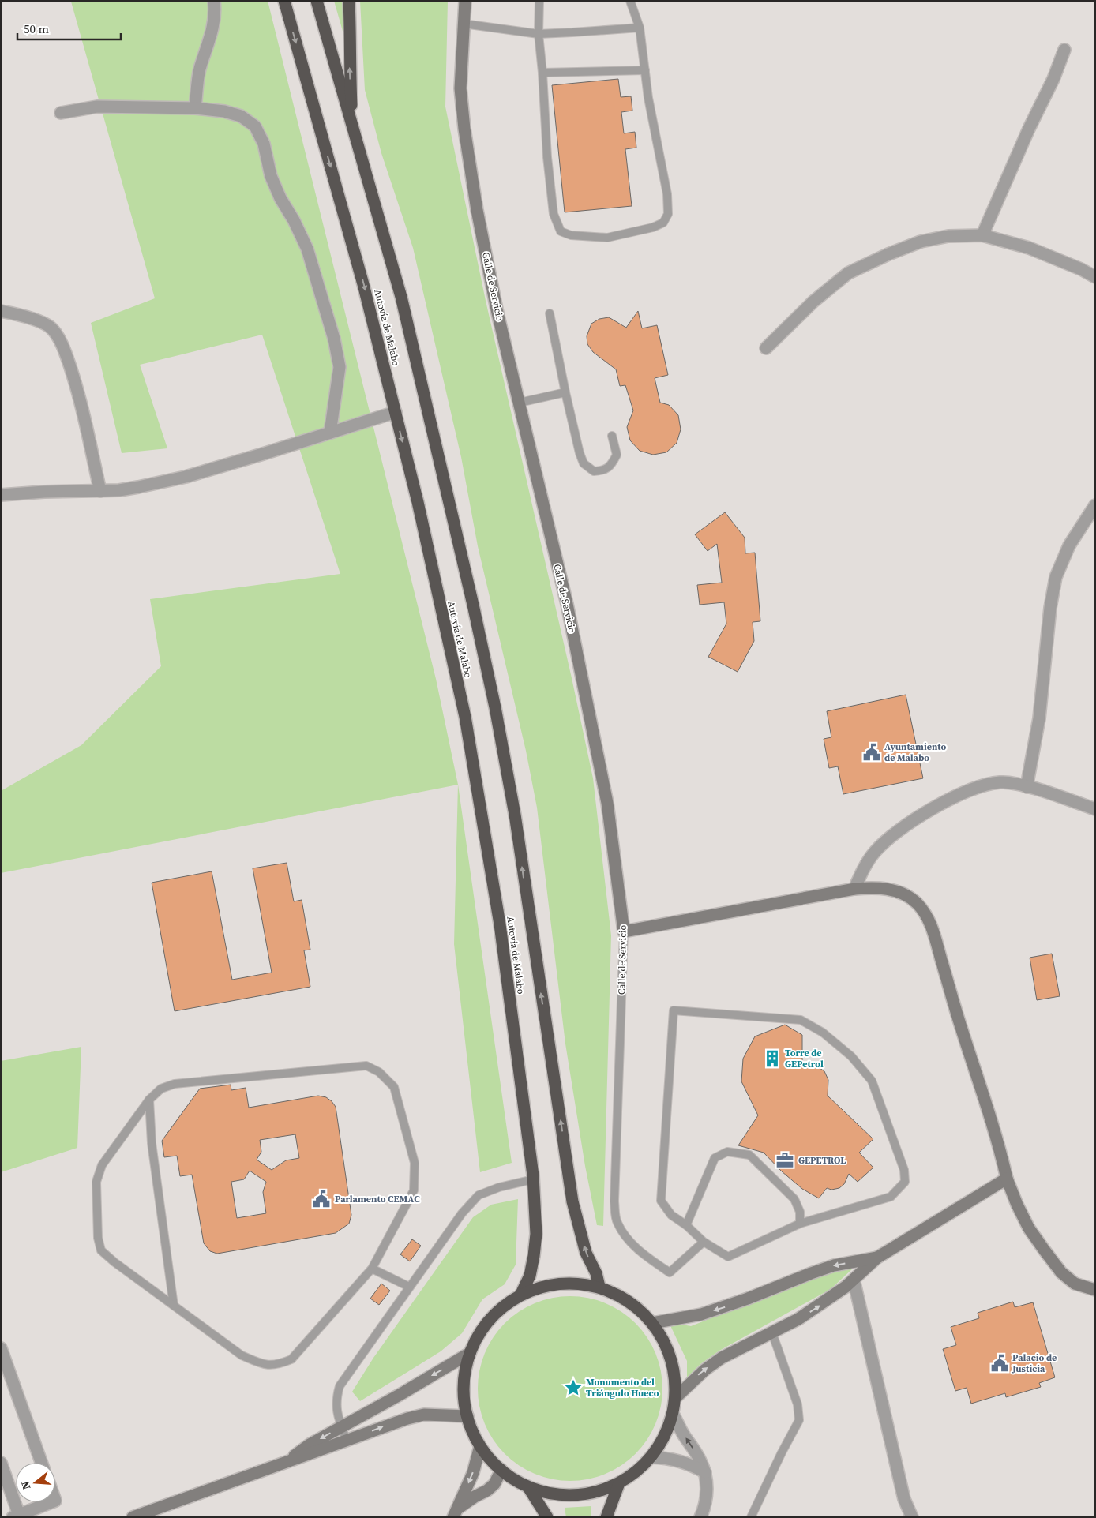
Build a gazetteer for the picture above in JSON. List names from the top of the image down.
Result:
{
  "streets": {
    "highway": ["Autovía de Malabo"],
    "street": ["Calle de Servicio"]
  },
  "places": {
    "public building": ["Ayuntamiento de Malabo", "Parlamento CEMAC", "Palacio de Justicia"],
    "building": ["Torre de GEPetrol"],
    "office": ["GEPETROL"],
    "place": ["Monumento del Triángulo Hueco"]
  },
  "scale_bar": "50 m",
  "north": "left"
}
